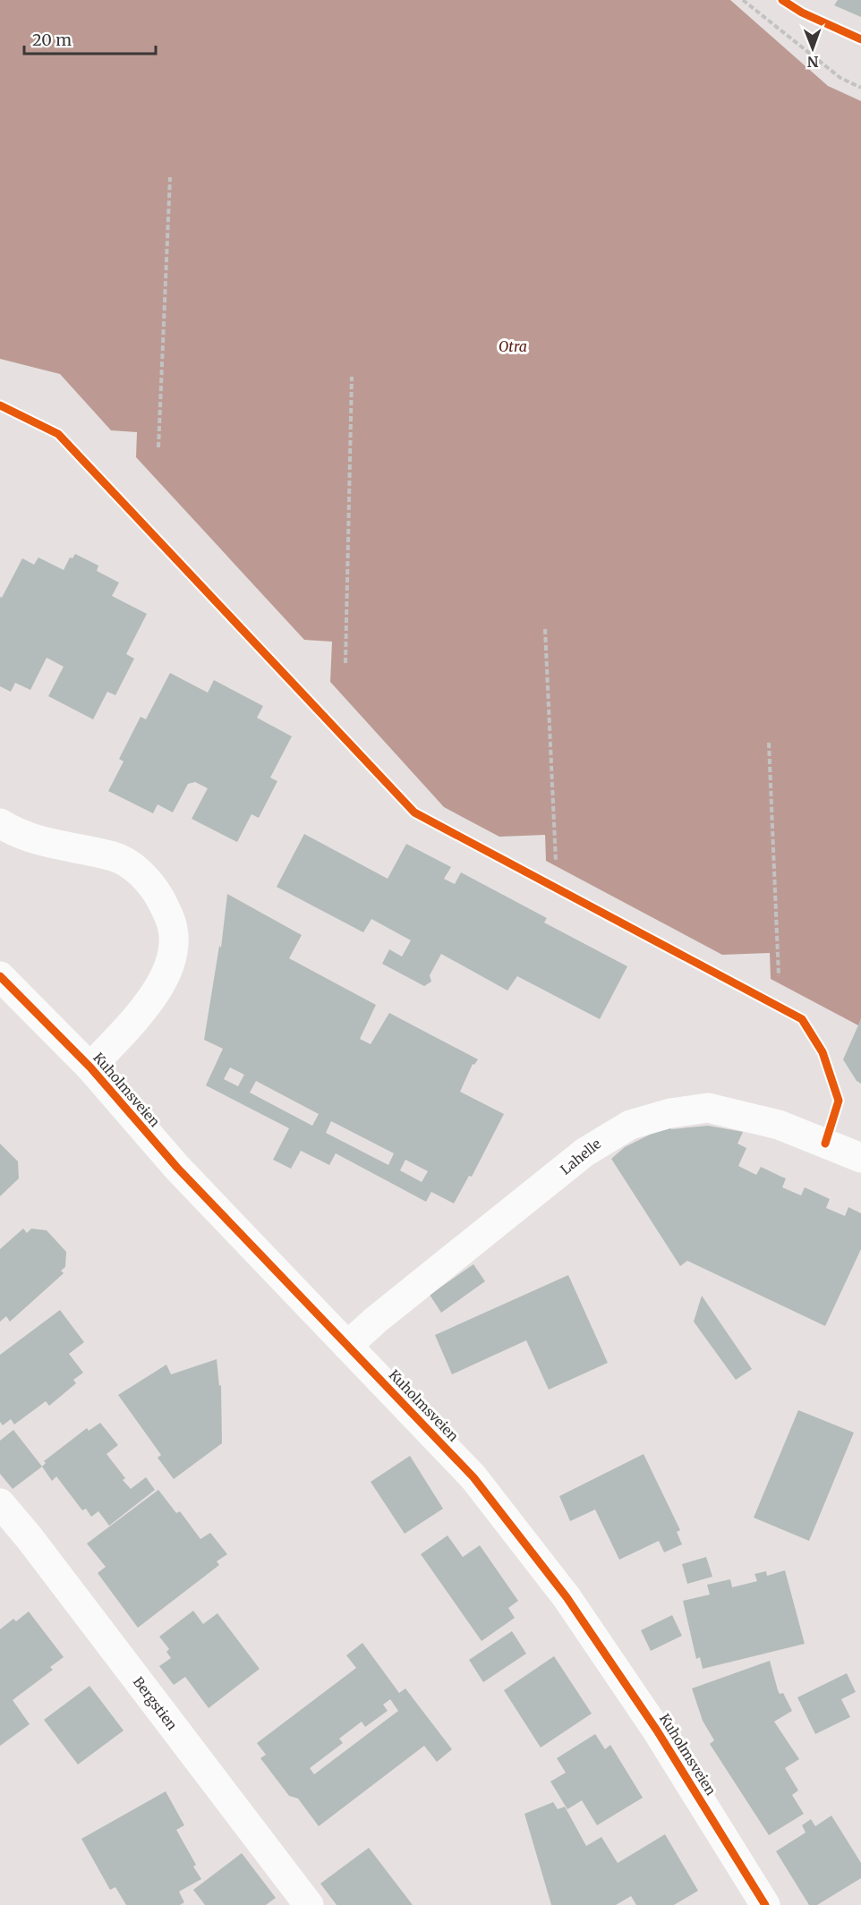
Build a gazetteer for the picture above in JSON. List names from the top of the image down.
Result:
{
  "streets": {
    "street": ["Kuholmsveien", "Lahelle", "Bergstien"]
  },
  "crossings": [
    ["Kuholmsveien", "Lahelle"]
  ],
  "water": ["Otra"],
  "scale_bar": "20 m",
  "north": "bottom"
}
